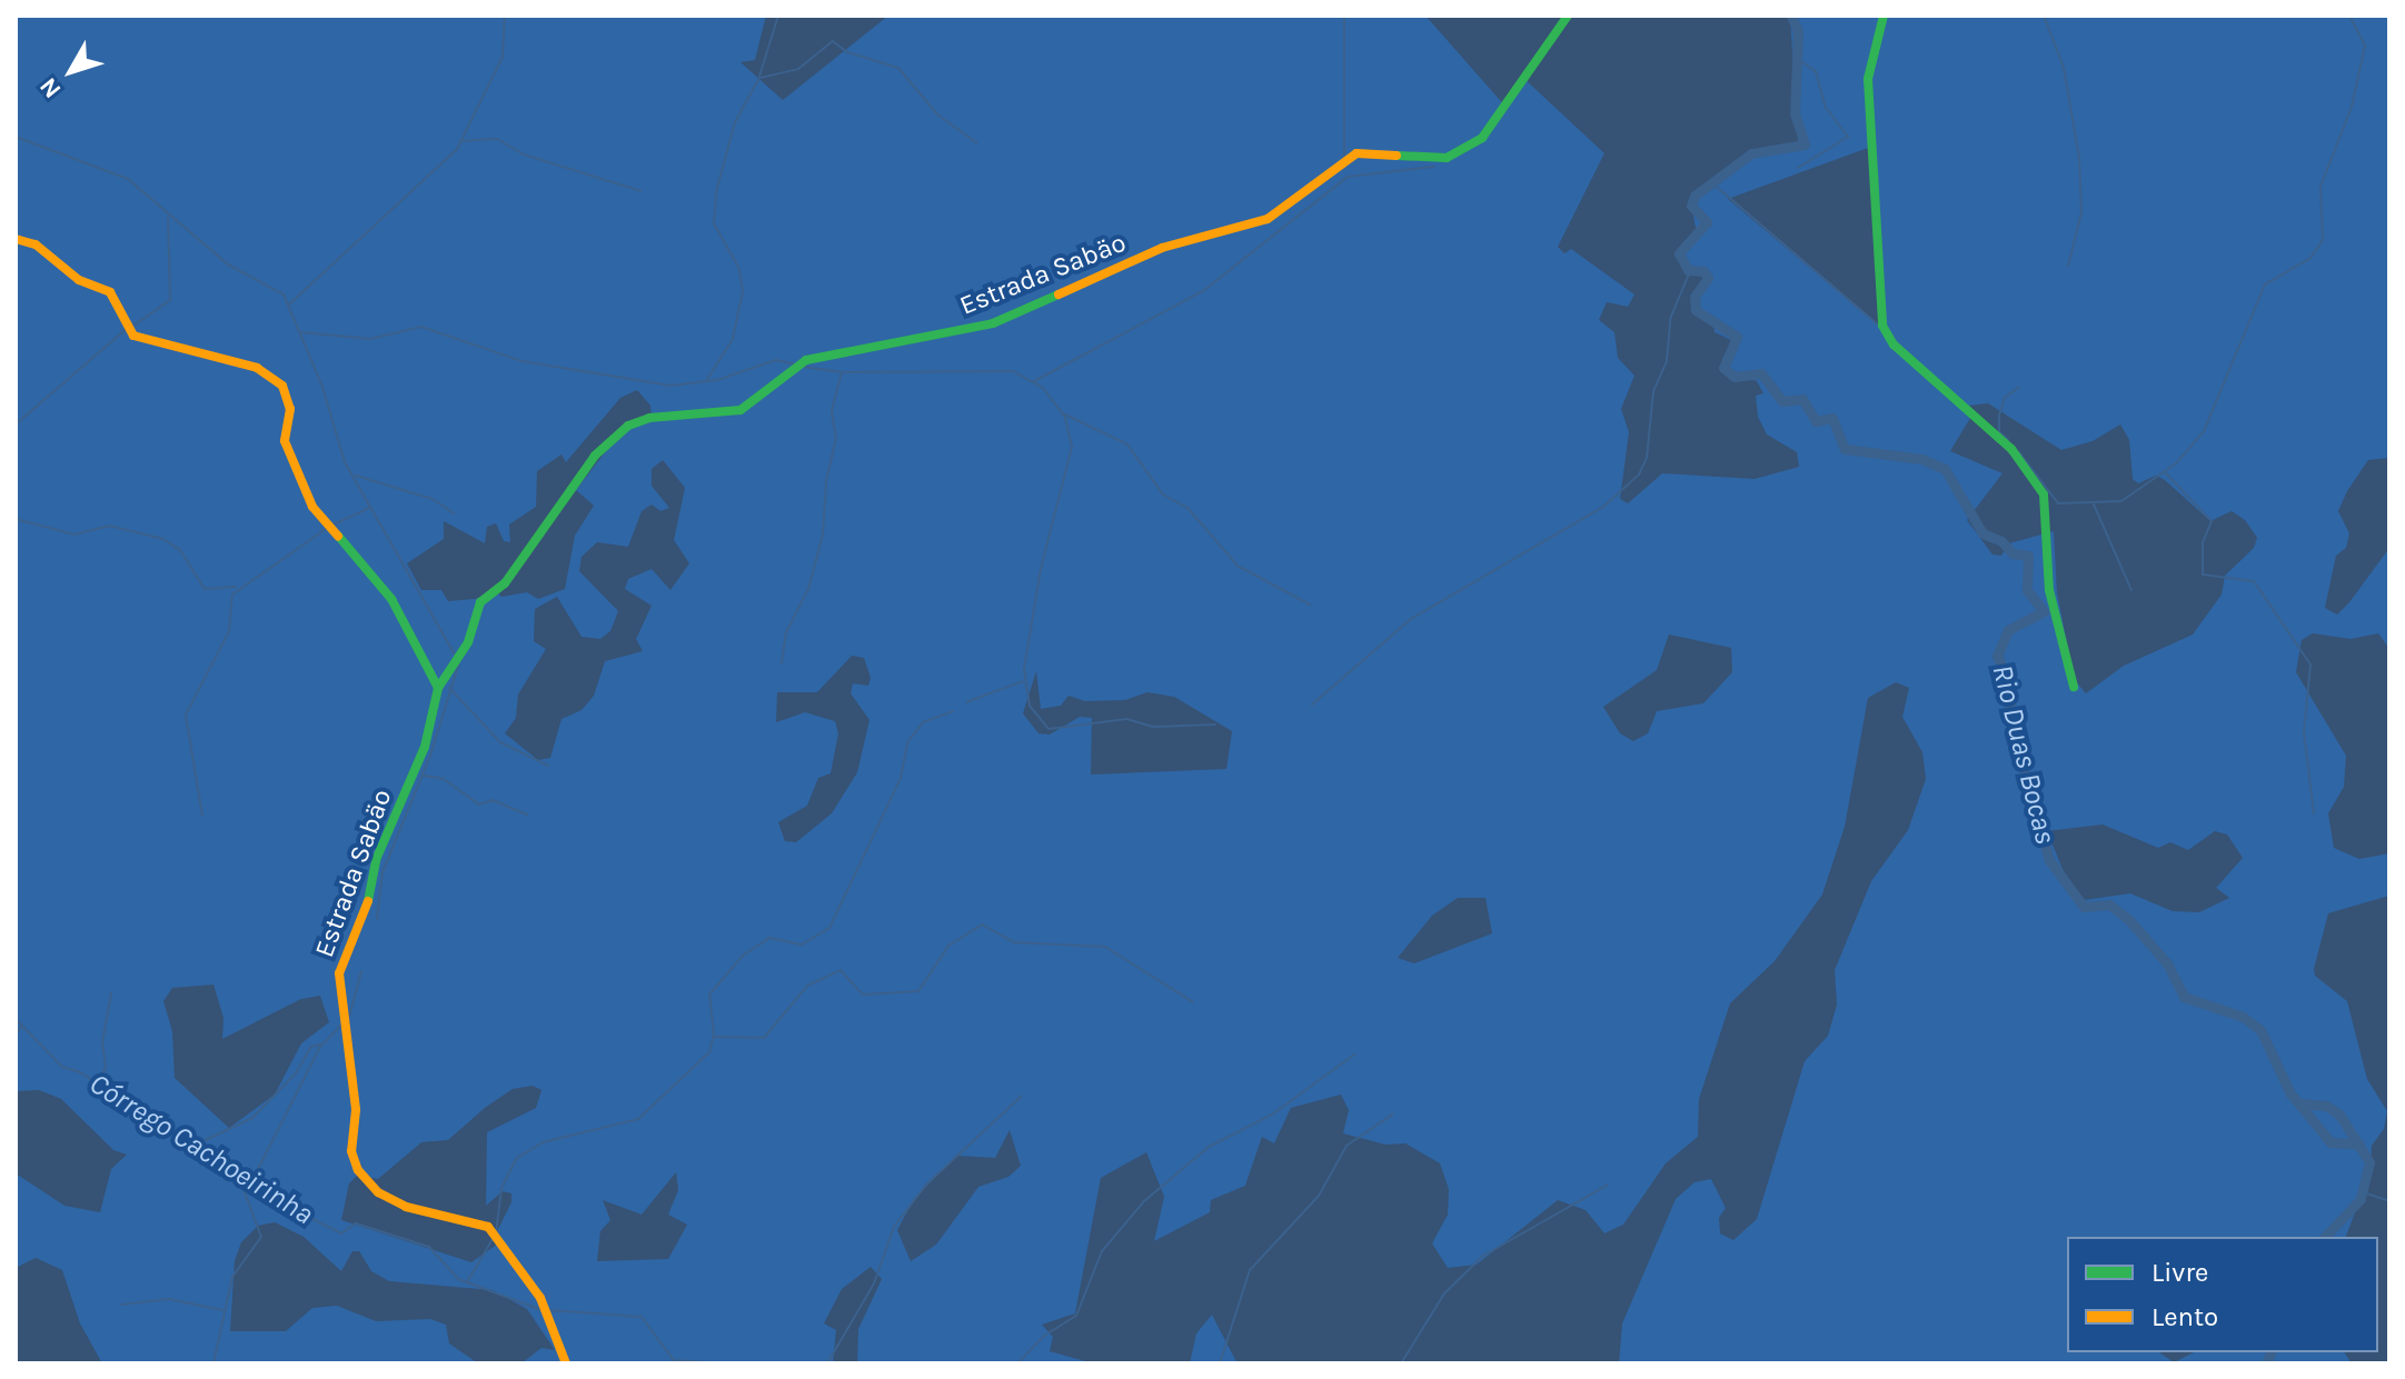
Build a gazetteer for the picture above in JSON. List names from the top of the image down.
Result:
{
  "streets": {
    "street": ["Estrada Sabäo"]
  },
  "water": ["Rio Duas Bocas", "Córrego Cachoeirinha"],
  "legend": ["Livre", "Lento"],
  "north": "bottom left"
}
